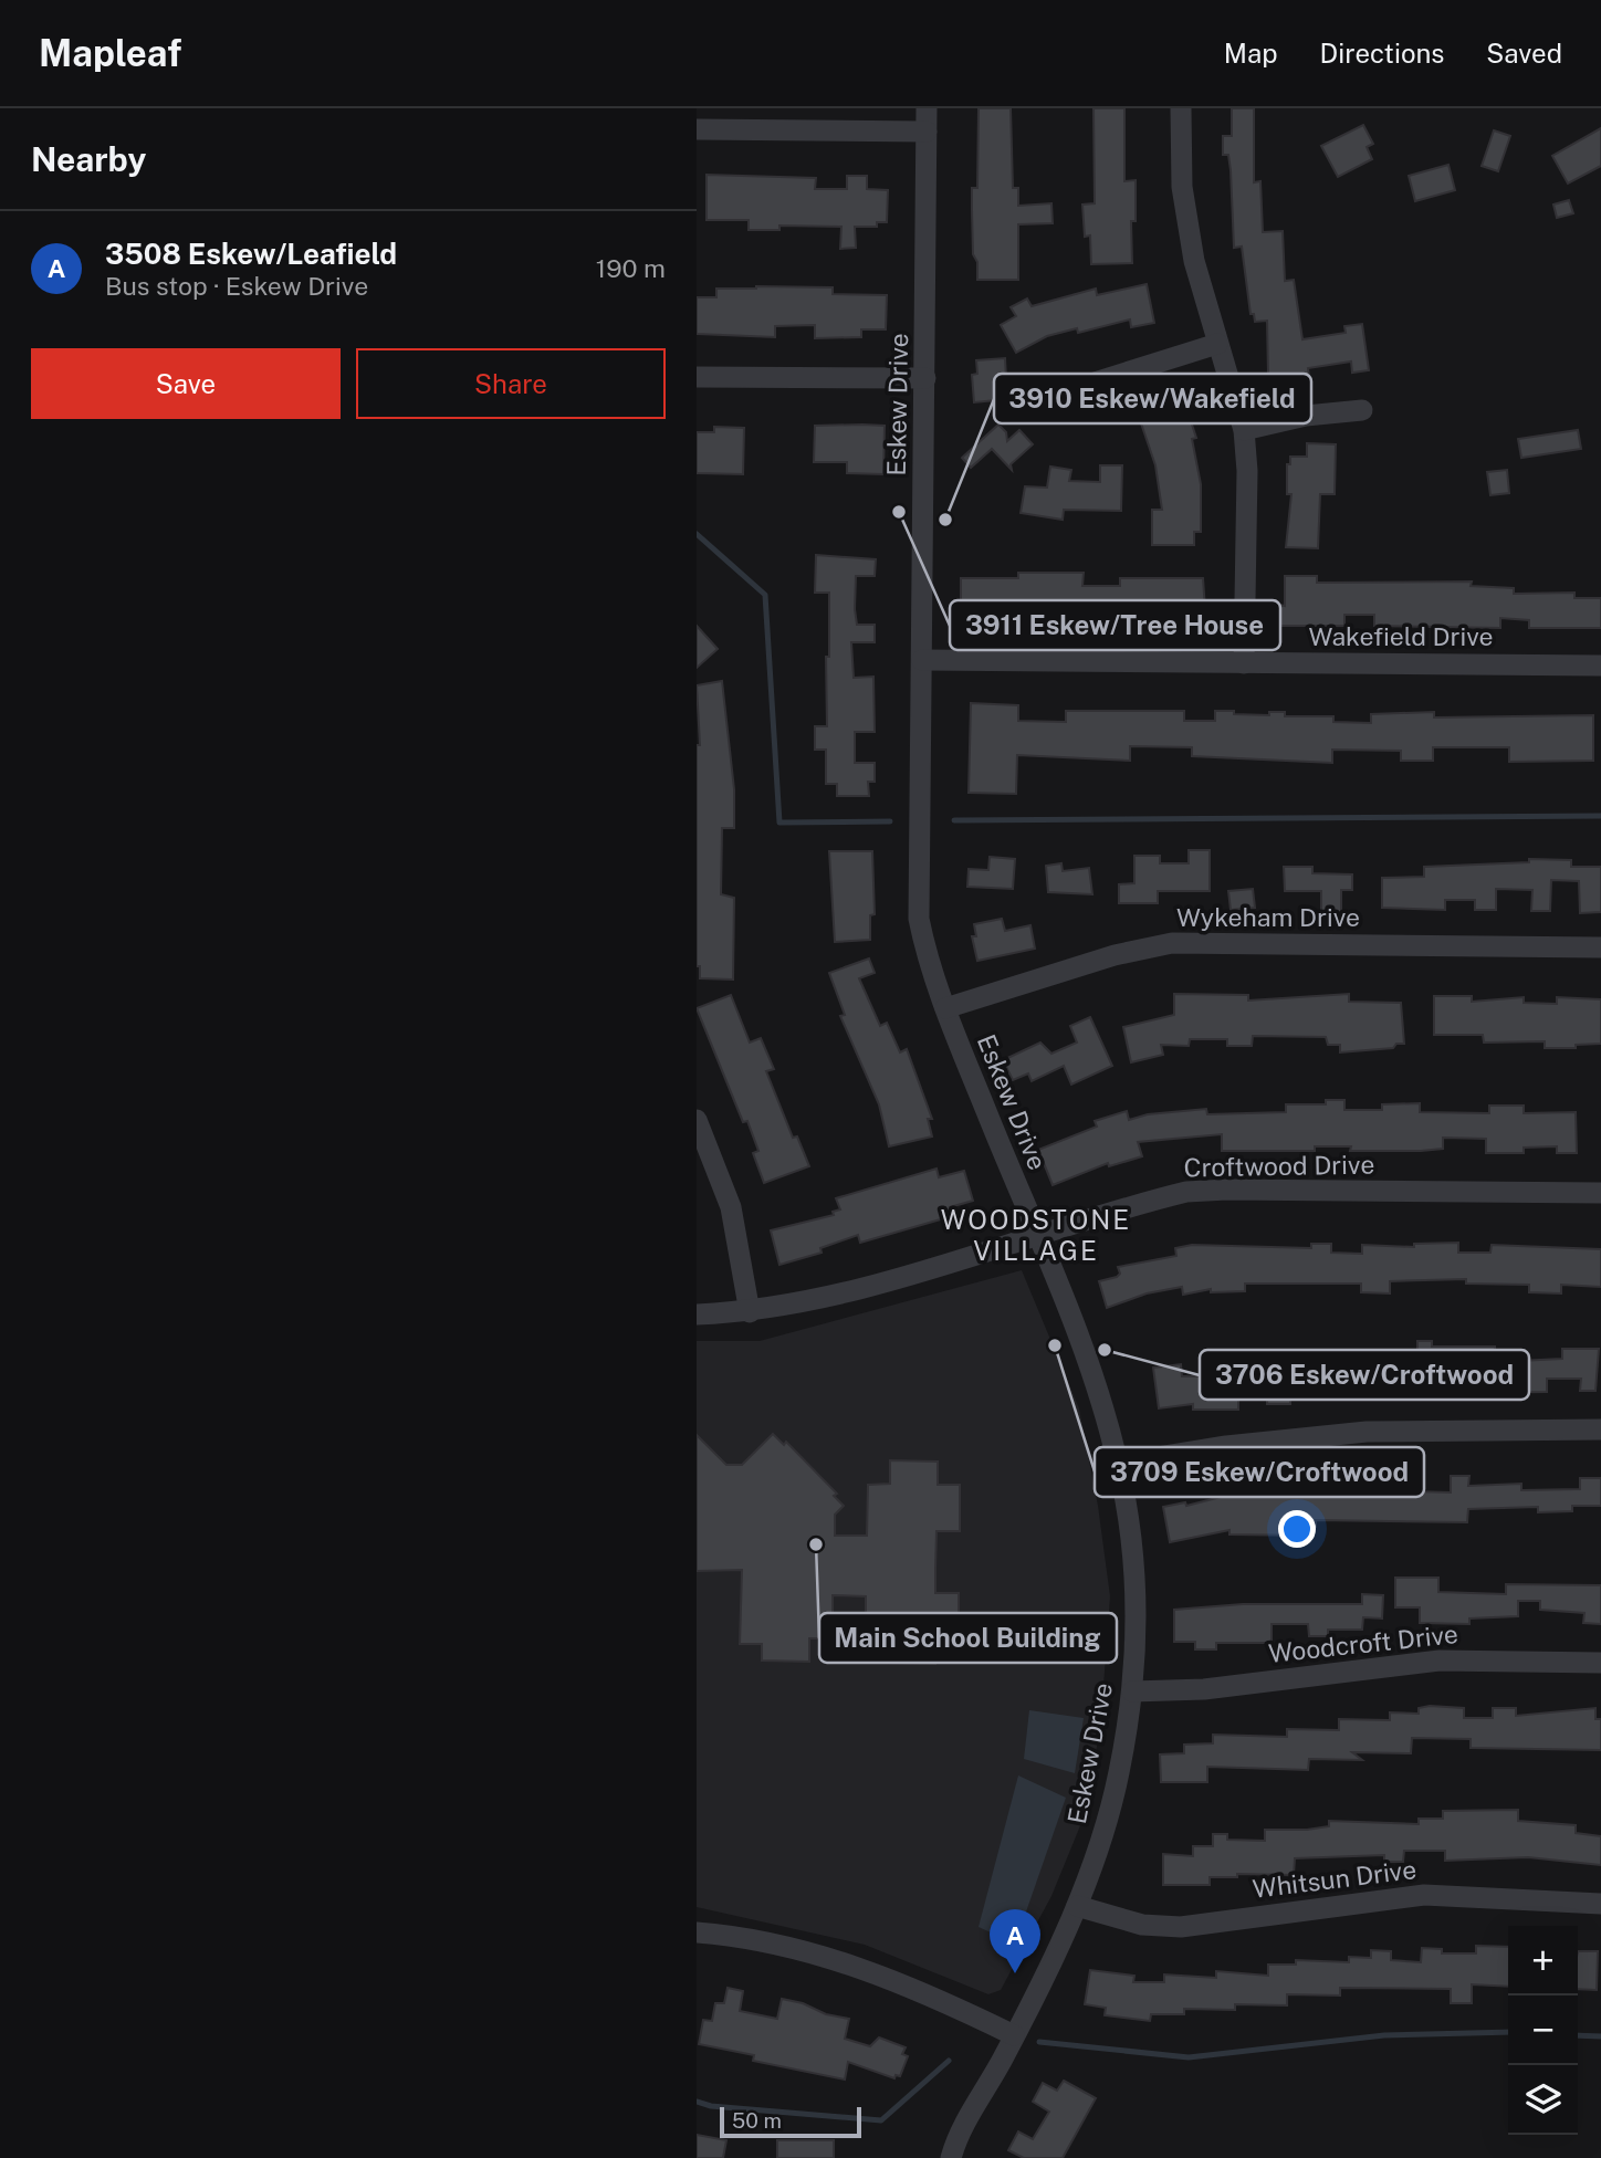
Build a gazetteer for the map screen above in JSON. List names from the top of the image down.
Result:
{
  "streets": {
    "street": [
      "Eskew Drive",
      "Wakefield Drive",
      "Wykeham Drive",
      "Croftwood Drive",
      "Woodcroft Drive",
      "Whitsun Drive"
    ]
  },
  "crossings": [
    ["Eskew Drive", "Wakefield Drive"],
    ["Eskew Drive", "Wykeham Drive"],
    ["Eskew Drive", "Croftwood Drive"],
    ["Eskew Drive", "Woodcroft Drive"],
    ["Eskew Drive", "Whitsun Drive"]
  ],
  "districts": ["WOODSTONE VILLAGE"],
  "places": [
    "3911 Eskew/Tree House",
    "3910 Eskew/Wakefield",
    "3709 Eskew/Croftwood",
    "3706 Eskew/Croftwood",
    "Main School Building"
  ],
  "scale_bar": "50 m",
  "page": {
    "header": "Mapleaf",
    "nav": ["Map", "Directions", "Saved"],
    "heading": "Nearby",
    "list": [
      {
        "mark": "A",
        "name": "3508 Eskew/Leafield",
        "note": "Bus stop · Eskew Drive",
        "value": "190 m"
      }
    ],
    "buttons": ["Save", "Share"],
    "pins": "A",
    "map_buttons": ["+", "−"],
    "scale": "50 m"
  }
}
